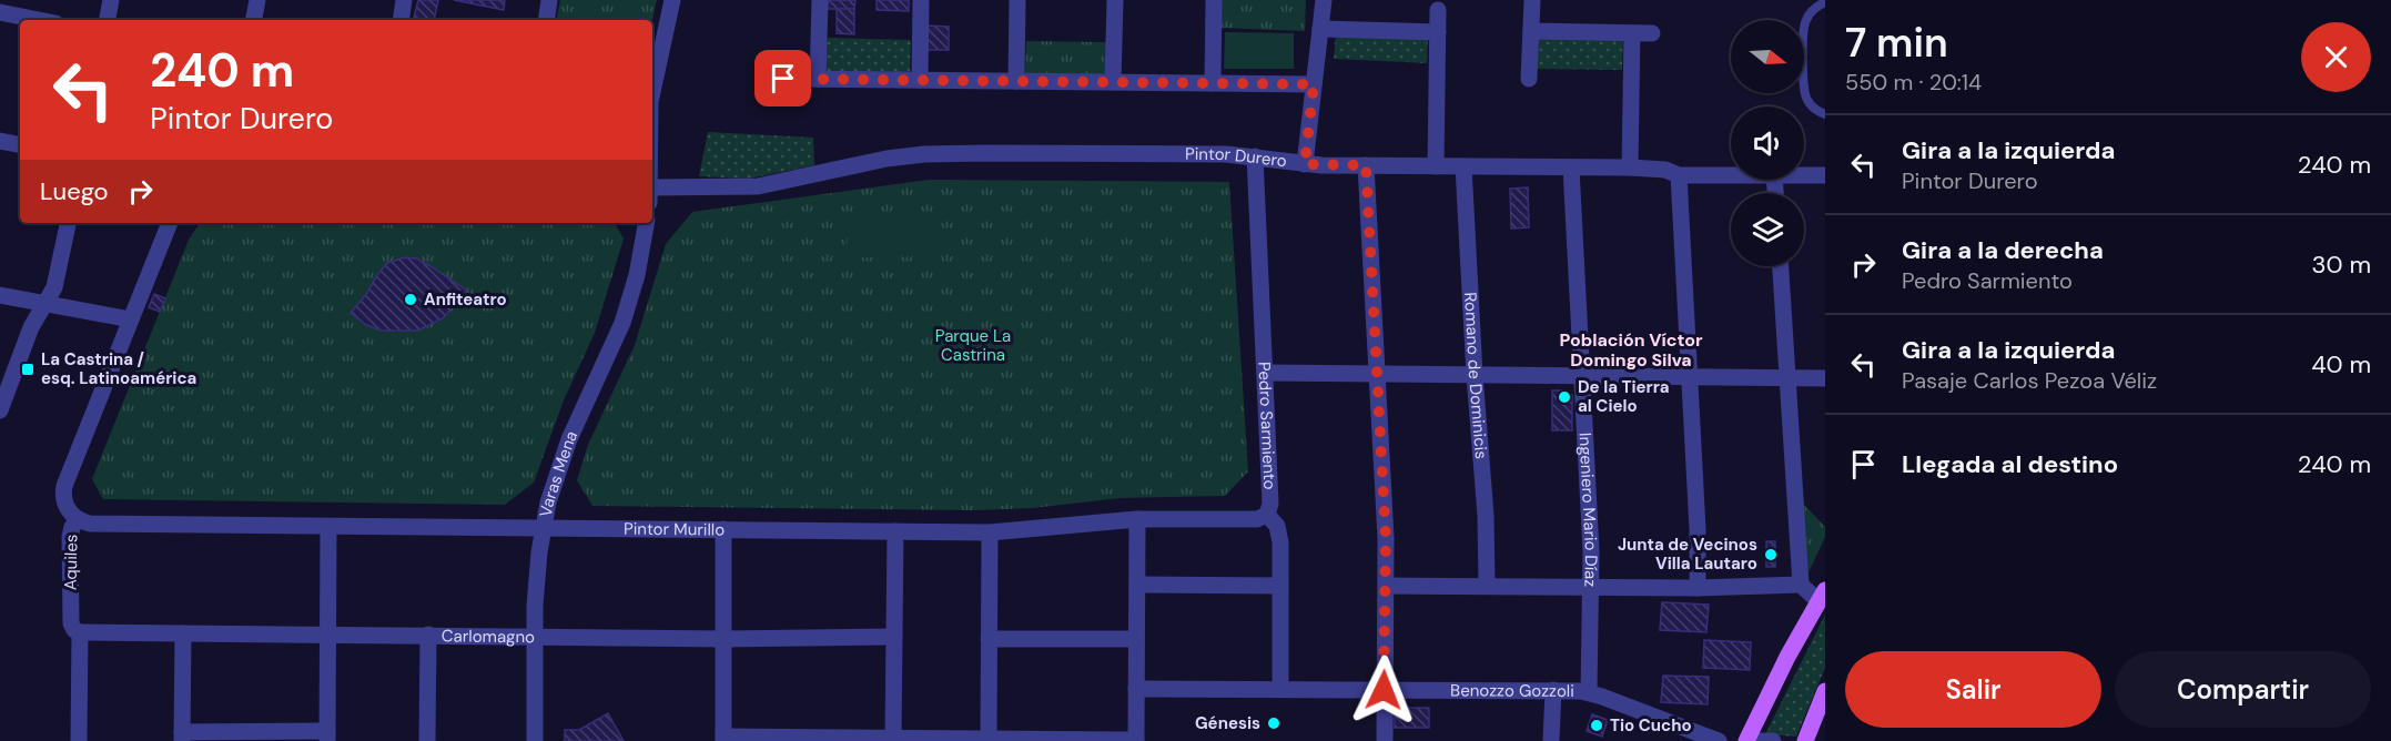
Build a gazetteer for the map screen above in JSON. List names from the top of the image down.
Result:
{
  "streets": {
    "street": [
      "Pintor Durero",
      "Romano de Dominicis",
      "Pedro Sarmiento",
      "Varas Mena",
      "Ingeniero Mario Díaz",
      "Pintor Murillo",
      "Aquiles",
      "Carlomagno",
      "Benozzo Gozzoli"
    ]
  },
  "crossings": [
    ["Pintor Durero", "Romano de Dominicis"],
    ["Pintor Durero", "Pedro Sarmiento"],
    ["Pintor Durero", "Ingeniero Mario Díaz"],
    ["Pedro Sarmiento", "Pintor Murillo"],
    ["Pedro Sarmiento", "Benozzo Gozzoli"],
    ["Varas Mena", "Pintor Murillo"],
    ["Varas Mena", "Carlomagno"],
    ["Ingeniero Mario Díaz", "Benozzo Gozzoli"],
    ["Pintor Murillo", "Aquiles"],
    ["Aquiles", "Carlomagno"]
  ],
  "districts": ["Población Víctor Domingo Silva"],
  "parks": ["Parque La Castrina"],
  "places": {
    "other": [
      "Anfiteatro",
      "De la Tierra al Cielo",
      "Junta de Vecinos Villa Lautaro",
      "Génesis",
      "Tio Cucho"
    ],
    "transit": ["La Castrina / esq. Latinoamérica"]
  },
  "north": "right",
  "page": {
    "heading": ["7 min", "550 m · 20:14"],
    "turn": ["240 m", "Pintor Durero"],
    "list": [
      {
        "name": "Gira a la izquierda",
        "note": "Pintor Durero",
        "value": "240 m"
      },
      {
        "name": "Gira a la derecha",
        "note": "Pedro Sarmiento",
        "value": "30 m"
      },
      {
        "name": "Gira a la izquierda",
        "note": "Pasaje Carlos Pezoa Véliz",
        "value": "40 m"
      },
      {
        "name": "Llegada al destino",
        "value": "240 m"
      }
    ],
    "then": "Luego",
    "buttons": ["Salir", "Compartir"]
  }
}
